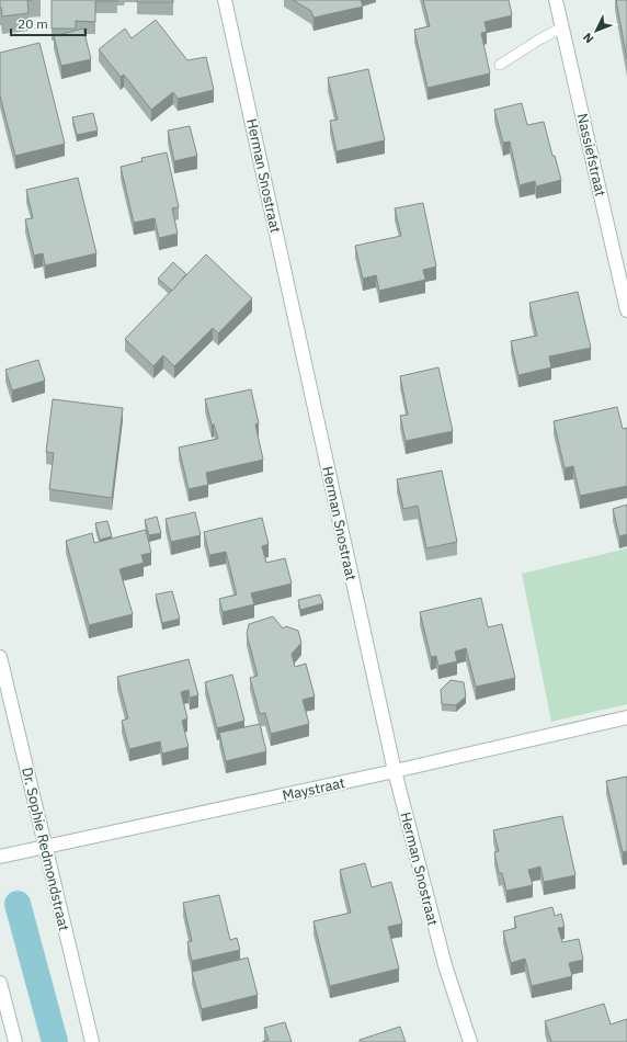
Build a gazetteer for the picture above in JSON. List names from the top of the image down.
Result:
{
  "streets": {
    "street": [
      "Nassiefstraat",
      "Herman Snostraat",
      "Maystraat",
      "Dr. Sophie Redmondstraat"
    ]
  },
  "crossings": [
    ["Herman Snostraat", "Maystraat"],
    ["Maystraat", "Dr. Sophie Redmondstraat"]
  ],
  "scale_bar": "20 m",
  "north": "bottom left"
}
